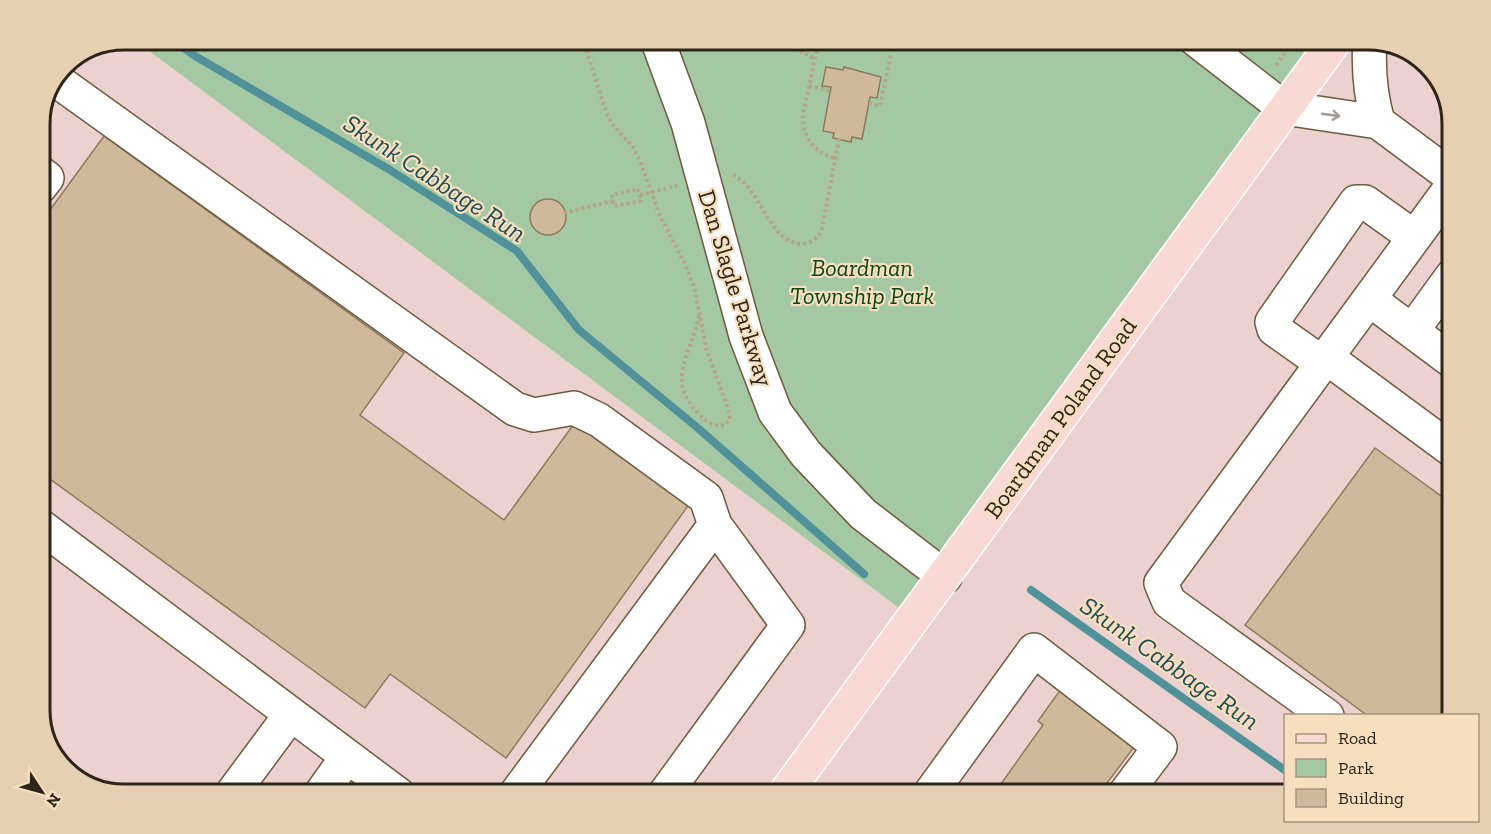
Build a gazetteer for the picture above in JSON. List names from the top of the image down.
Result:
{
  "streets": {
    "main road": ["Boardman Poland Road"],
    "street": ["Dan Slagle Parkway"]
  },
  "crossings": [
    ["Dan Slagle Parkway", "Boardman Poland Road"]
  ],
  "water": ["Skunk Cabbage Run"],
  "parks": ["Boardman Township Park"],
  "legend": ["Road", "Park", "Building"],
  "north": "bottom right"
}
